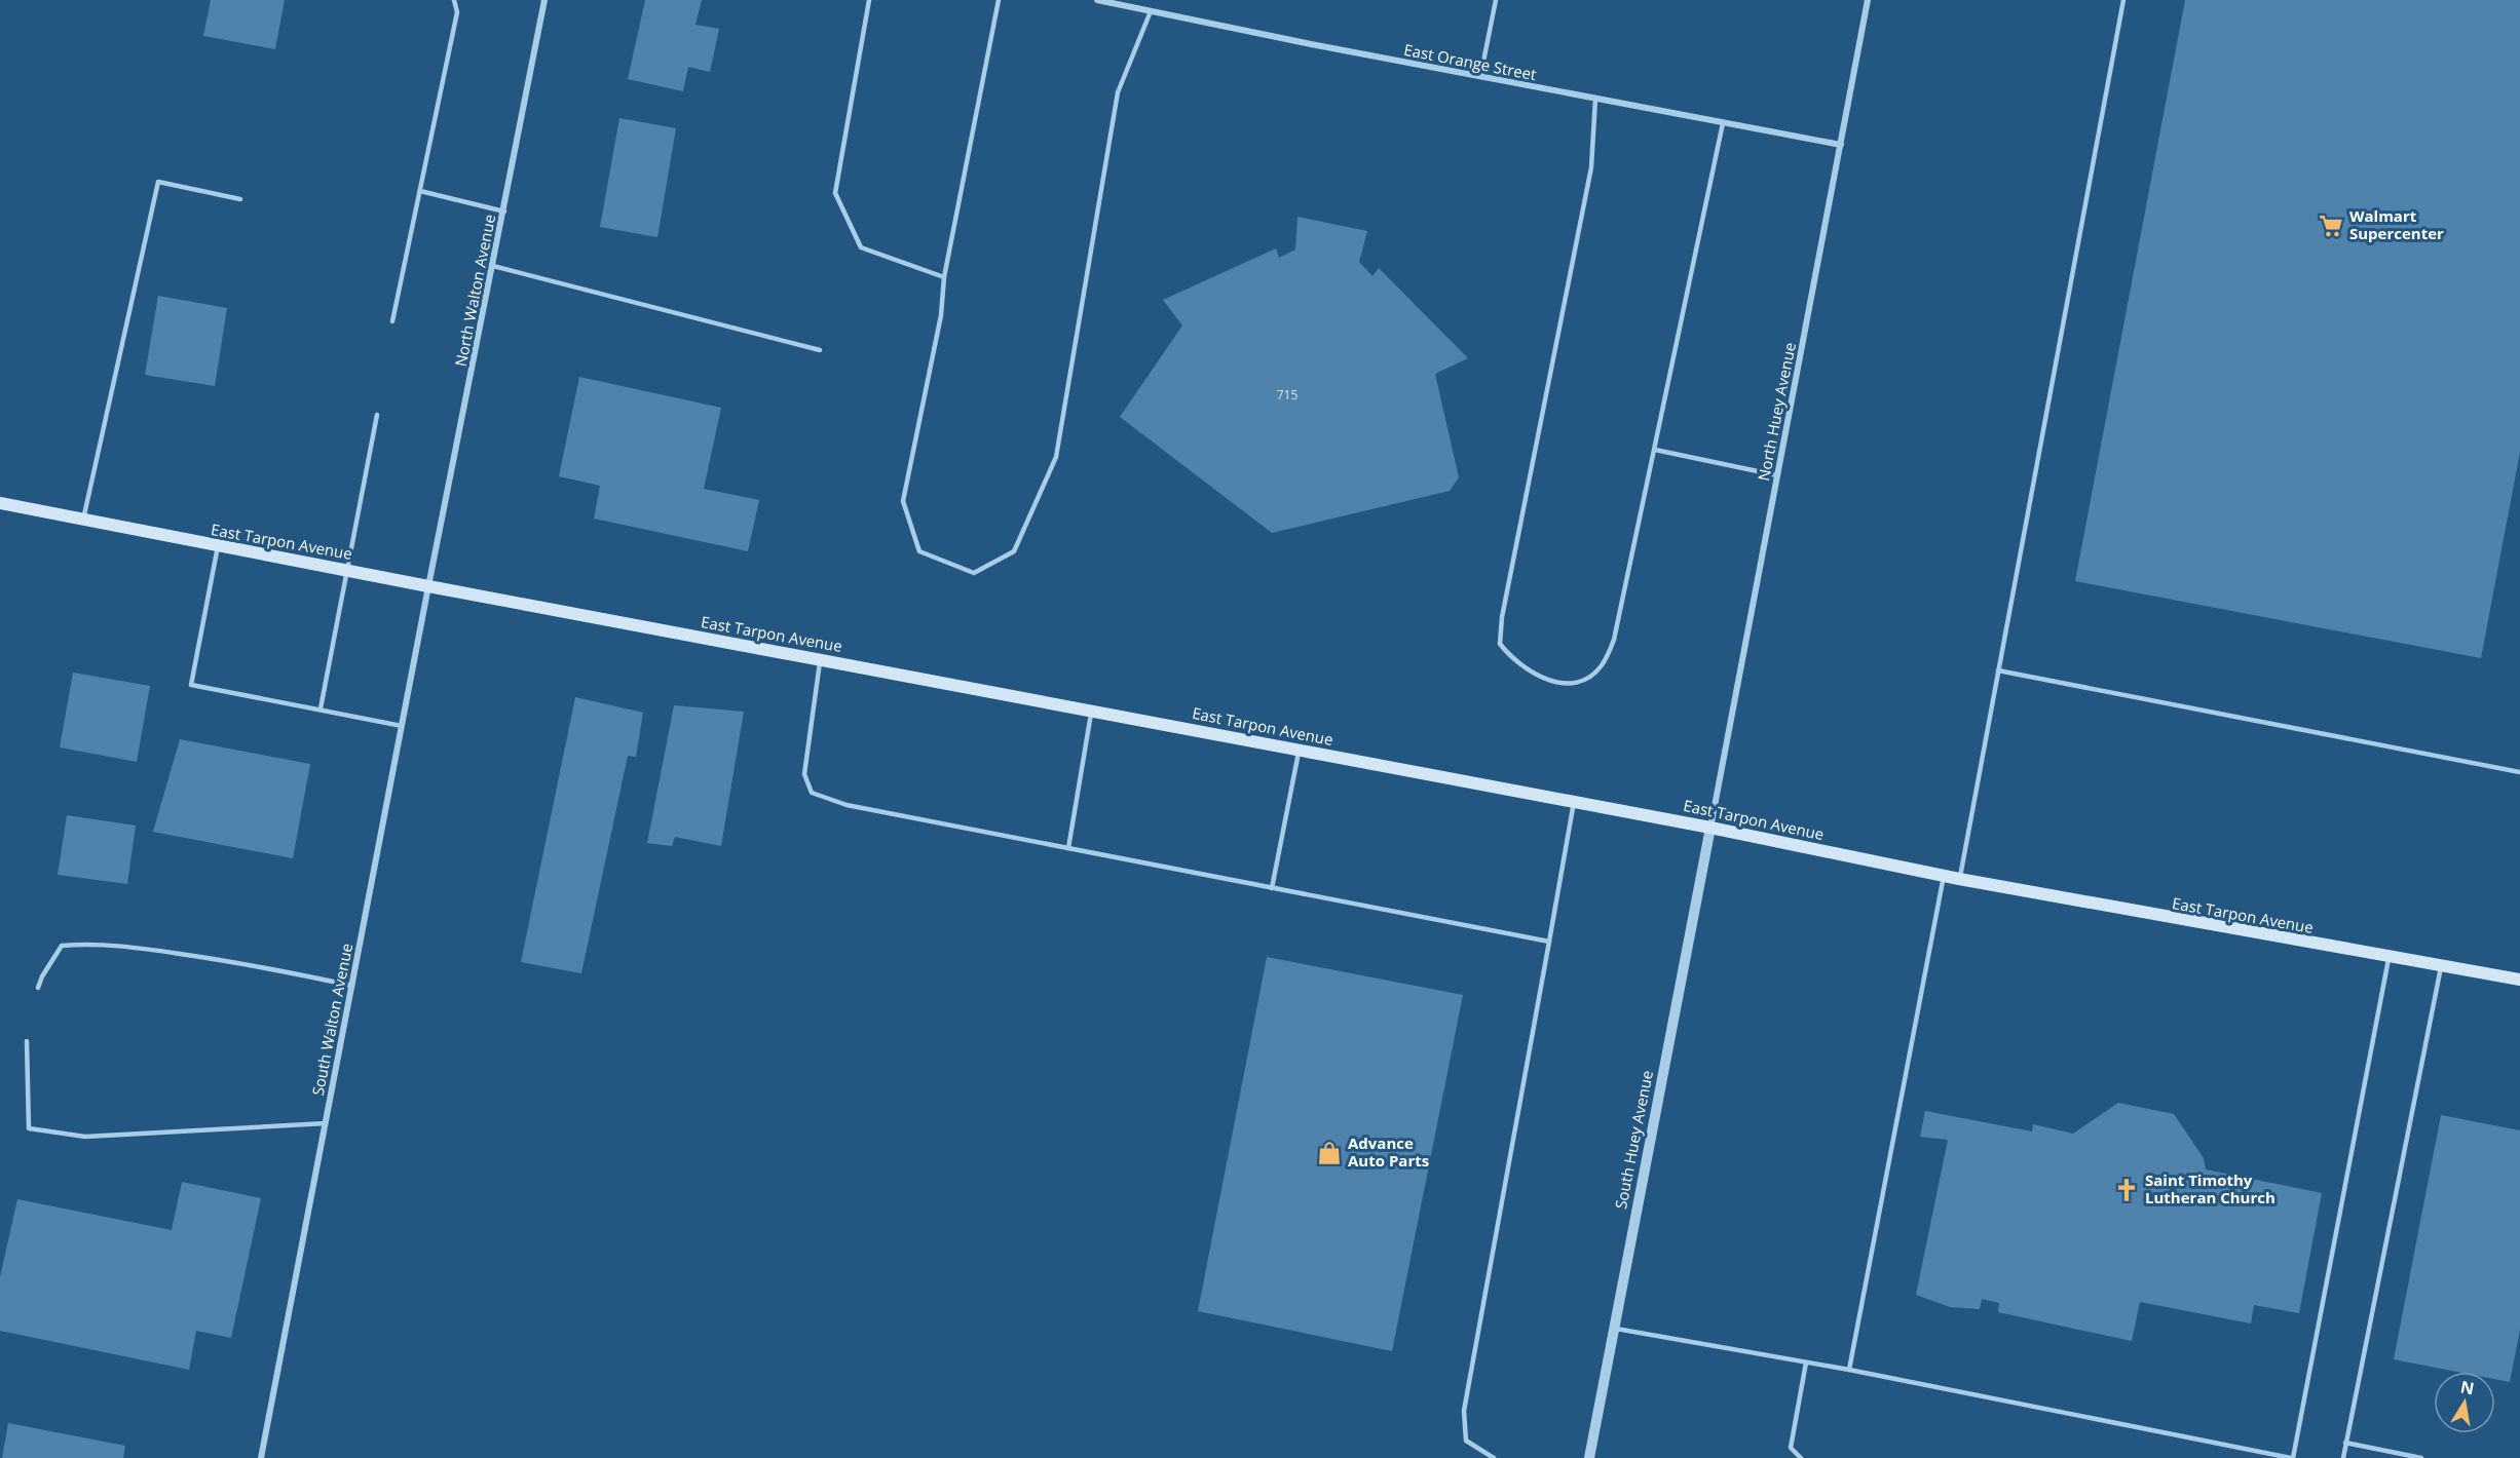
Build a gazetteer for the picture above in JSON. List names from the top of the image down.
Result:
{
  "streets": {
    "main road": ["East Tarpon Avenue"],
    "street": [
      "East Orange Street",
      "North Walton Avenue",
      "North Huey Avenue",
      "South Walton Avenue",
      "South Huey Avenue"
    ]
  },
  "crossings": [
    ["East Orange Street", "North Huey Avenue"],
    ["North Walton Avenue", "East Tarpon Avenue"],
    ["North Walton Avenue", "South Walton Avenue"],
    ["North Huey Avenue", "East Tarpon Avenue"],
    ["North Huey Avenue", "South Huey Avenue"],
    ["East Tarpon Avenue", "South Walton Avenue"],
    ["East Tarpon Avenue", "South Huey Avenue"]
  ],
  "places": {
    "supermarket": ["Walmart Supercenter"],
    "shop": ["Advance Auto Parts"],
    "church": ["Saint Timothy Lutheran Church"]
  },
  "house_numbers": ["715"],
  "north": "top"
}
